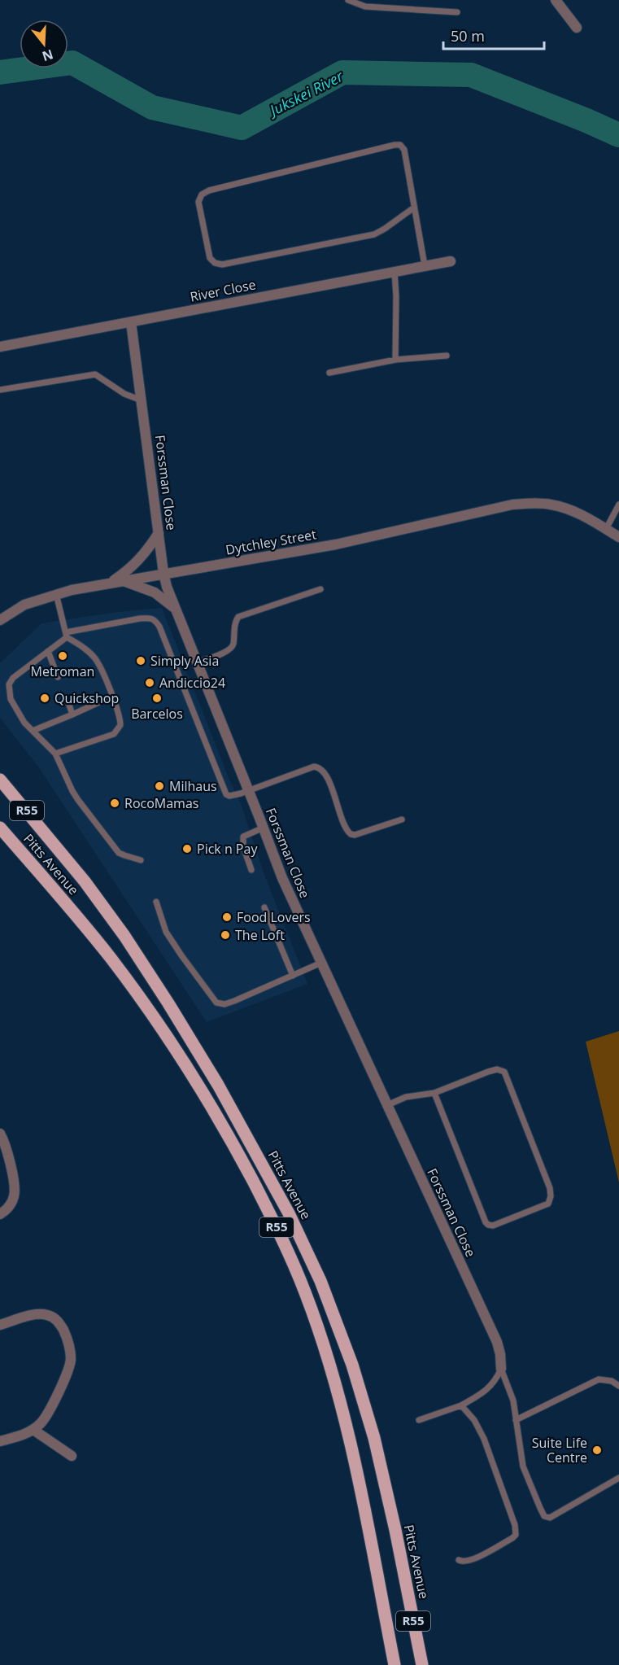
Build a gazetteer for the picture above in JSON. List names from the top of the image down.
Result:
{
  "streets": {
    "main road": ["R55", "Pitts Avenue"],
    "street": ["River Close", "Forssman Close", "Dytchley Street"]
  },
  "crossings": [
    ["River Close", "Forssman Close"],
    ["Forssman Close", "Dytchley Street"]
  ],
  "water": ["Jukskei River"],
  "places": [
    "Metroman",
    "Simply Asia",
    "Andiccio24",
    "Quickshop",
    "Barcelos",
    "Milhaus",
    "RocoMamas",
    "Pick n Pay",
    "Food Lovers",
    "The Loft",
    "Suite Life Centre"
  ],
  "scale_bar": "50 m",
  "north": "bottom"
}
